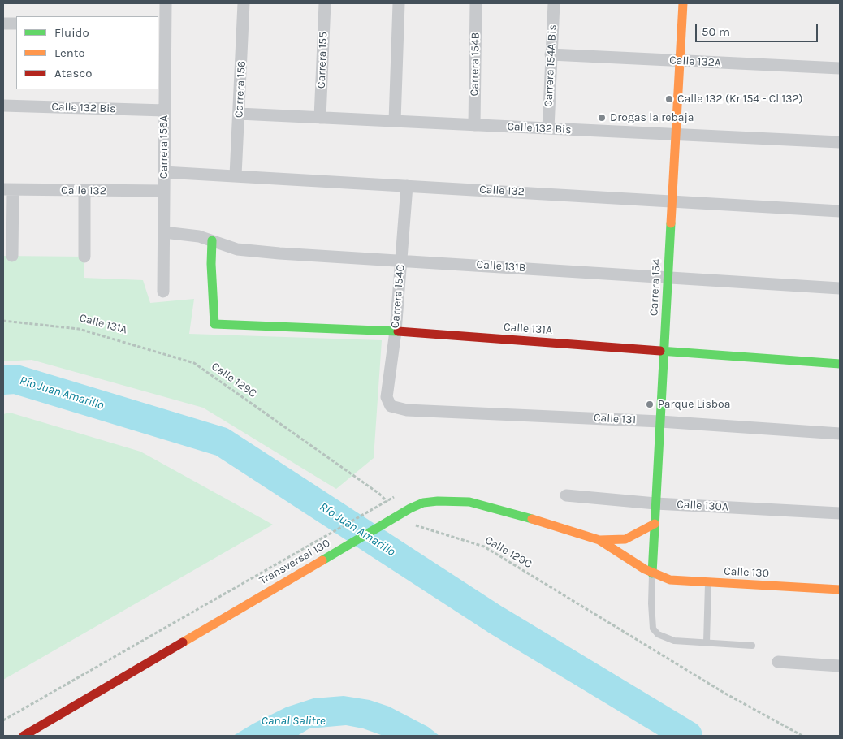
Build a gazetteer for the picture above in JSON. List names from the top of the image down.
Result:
{
  "streets": {
    "main road": [
      "Carrera 154",
      "Calle 131A",
      "Transversal 130",
      "Calle 130"
    ],
    "street": [
      "Carrera 155",
      "Calle 132A",
      "Carrera 154B",
      "Carrera 154A Bis",
      "Carrera 156",
      "Calle 132 Bis",
      "Carrera 156A",
      "Calle 132",
      "Calle 131B",
      "Carrera 154C",
      "Calle 131",
      "Calle 130A"
    ],
    "path": ["Calle 129C"]
  },
  "crossings": [
    ["Carrera 155", "Calle 132 Bis"],
    ["Calle 132A", "Carrera 154A Bis"],
    ["Calle 132A", "Carrera 154"],
    ["Carrera 154B", "Calle 132 Bis"],
    ["Carrera 154A Bis", "Calle 132 Bis"],
    ["Carrera 156", "Calle 132 Bis"],
    ["Carrera 156", "Calle 132"],
    ["Calle 132 Bis", "Carrera 156A"],
    ["Calle 132 Bis", "Carrera 154"],
    ["Carrera 156A", "Calle 132"],
    ["Carrera 156A", "Calle 131B"],
    ["Calle 132", "Carrera 154"],
    ["Calle 132", "Carrera 154C"],
    ["Calle 131B", "Carrera 154"],
    ["Calle 131B", "Carrera 154C"],
    ["Calle 131B", "Calle 131A"],
    ["Carrera 154", "Calle 131A"],
    ["Carrera 154", "Calle 131"],
    ["Carrera 154", "Calle 130A"],
    ["Carrera 154", "Transversal 130"],
    ["Carrera 154", "Calle 130"],
    ["Carrera 154C", "Calle 131A"],
    ["Carrera 154C", "Calle 131"],
    ["Calle 131A", "Calle 129C"],
    ["Transversal 130", "Calle 130"]
  ],
  "water": ["Río Juan Amarillo", "Canal Salitre"],
  "places": ["Calle 132 (Kr 154 - Cl 132)", "Drogas la rebaja", "Parque Lisboa"],
  "legend": ["Fluido", "Lento", "Atasco"],
  "scale_bar": "50 m"
}
